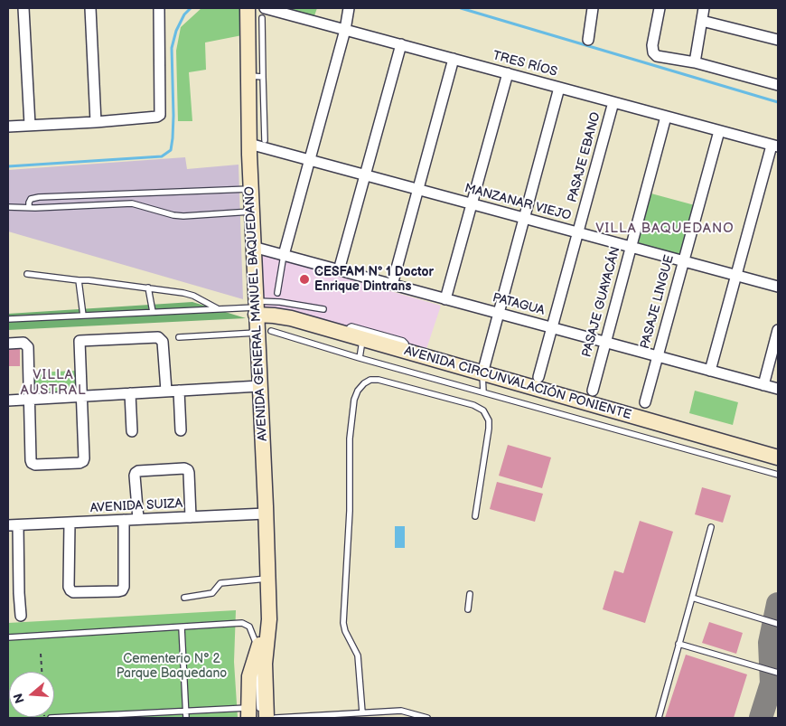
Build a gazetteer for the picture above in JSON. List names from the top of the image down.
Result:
{
  "streets": {
    "main road": ["AVENIDA GENERAL MANUEL BAQUEDANO", "AVENIDA CIRCUNVALACIÓN PONIENTE"],
    "street": [
      "TRES RÍOS",
      "PASAJE EBANO",
      "MANZANAR VIEJO",
      "PASAJE GUAYACÁN",
      "PASAJE LINGUE",
      "PATAGUA",
      "AVENIDA SUIZA"
    ]
  },
  "crossings": [
    ["TRES RÍOS", "PASAJE EBANO"],
    ["TRES RÍOS", "PASAJE GUAYACÁN"],
    ["TRES RÍOS", "PASAJE LINGUE"],
    ["PASAJE EBANO", "MANZANAR VIEJO"],
    ["PASAJE EBANO", "PATAGUA"],
    ["MANZANAR VIEJO", "PASAJE GUAYACÁN"],
    ["MANZANAR VIEJO", "PASAJE LINGUE"],
    ["MANZANAR VIEJO", "AVENIDA GENERAL MANUEL BAQUEDANO"],
    ["PASAJE GUAYACÁN", "PATAGUA"],
    ["PASAJE LINGUE", "PATAGUA"],
    ["PATAGUA", "AVENIDA GENERAL MANUEL BAQUEDANO"],
    ["AVENIDA GENERAL MANUEL BAQUEDANO", "AVENIDA CIRCUNVALACIÓN PONIENTE"],
    ["AVENIDA GENERAL MANUEL BAQUEDANO", "AVENIDA SUIZA"]
  ],
  "districts": ["VILLA BAQUEDANO", "VILLA AUSTRAL"],
  "parks": ["Cementerio N° 2 Parque Baquedano"],
  "places": ["CESFAM N° 1 Doctor Enrique Dintrans"],
  "north": "left"
}
